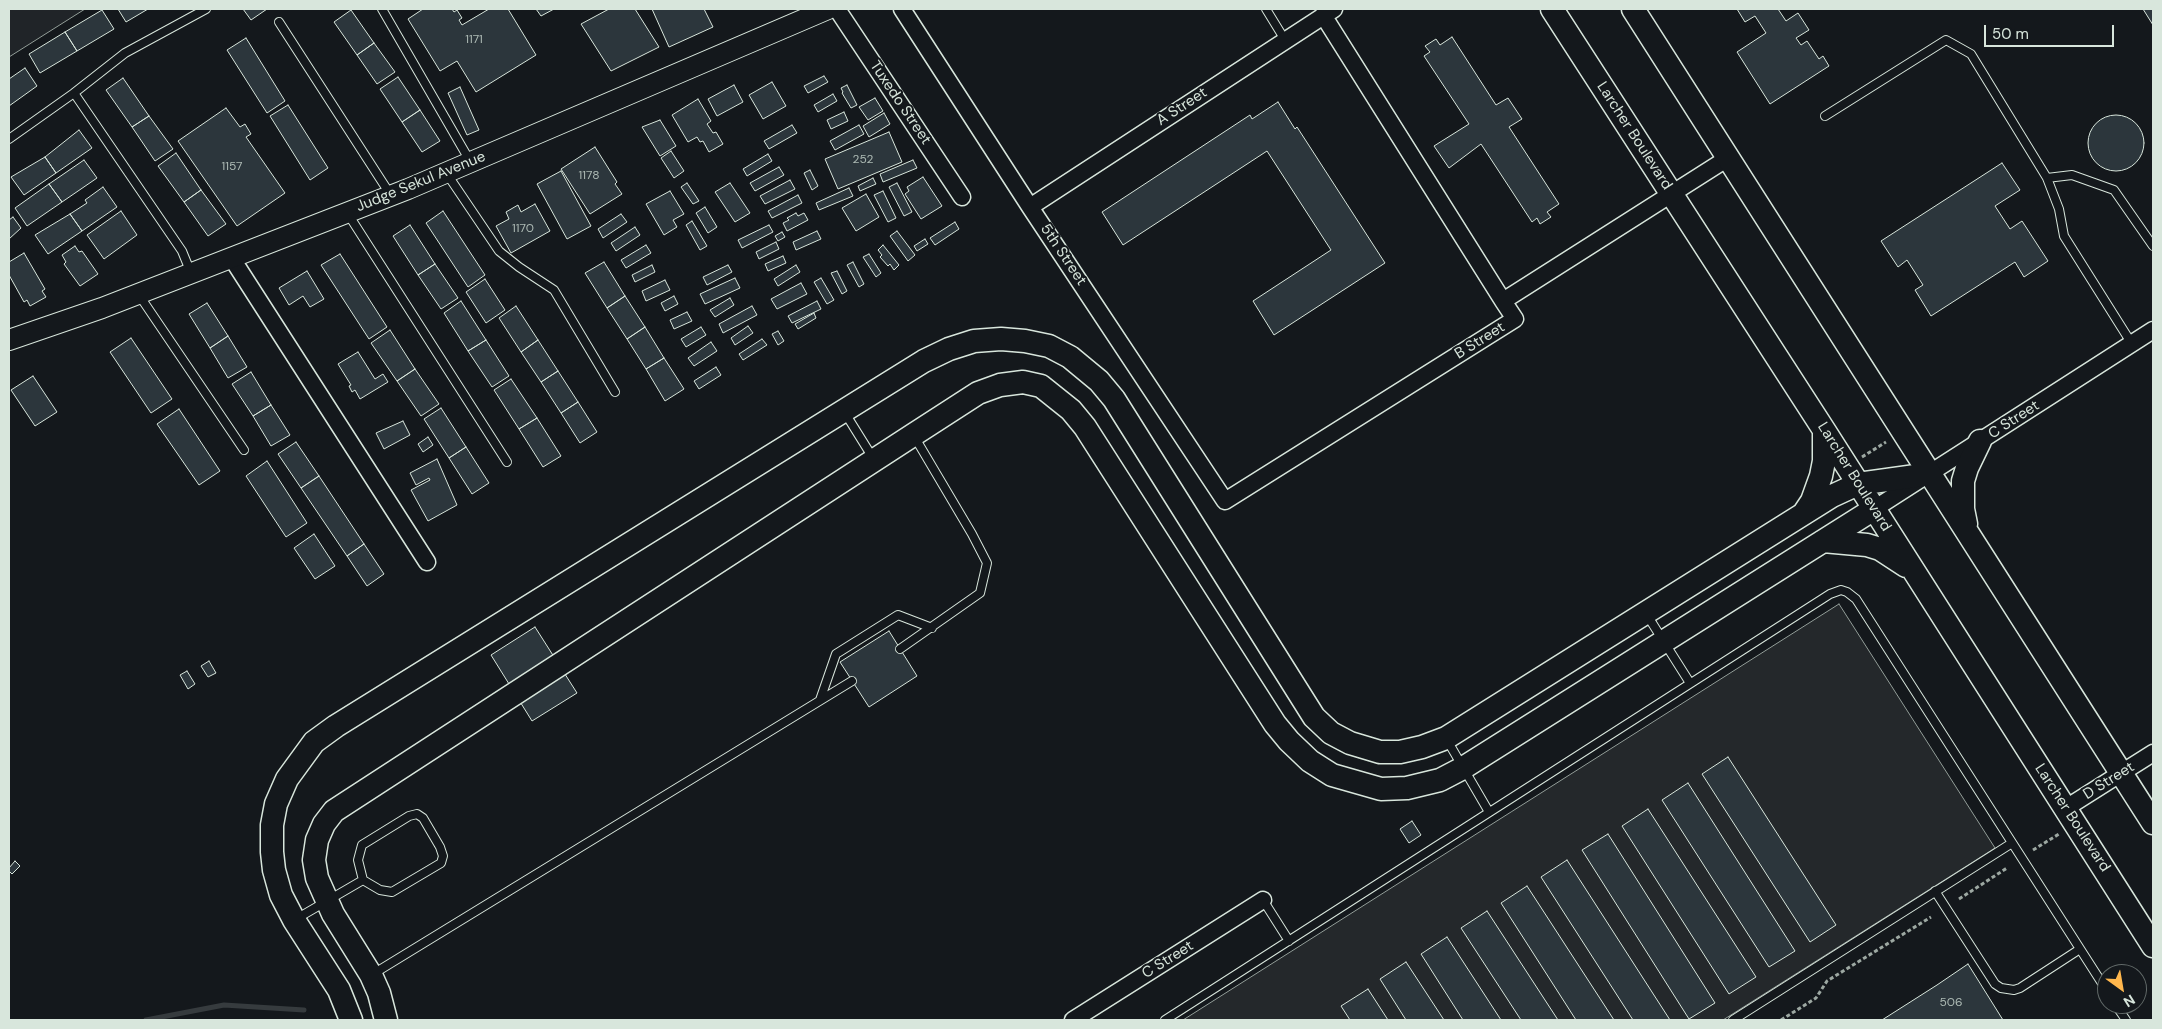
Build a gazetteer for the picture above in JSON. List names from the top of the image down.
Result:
{
  "streets": {
    "main road": ["Larcher Boulevard"],
    "street": [
      "Tuxedo Street",
      "A Street",
      "Judge Sekul Avenue",
      "5th Street",
      "B Street",
      "C Street",
      "D Street"
    ]
  },
  "crossings": [
    ["Tuxedo Street", "Judge Sekul Avenue"],
    ["A Street", "5th Street"],
    ["Larcher Boulevard", "B Street"],
    ["Larcher Boulevard", "C Street"],
    ["Larcher Boulevard", "D Street"],
    ["5th Street", "B Street"]
  ],
  "house_numbers": [
    "1171",
    "252",
    "1157",
    "1178",
    "1170",
    "506"
  ],
  "scale_bar": "50 m",
  "north": "bottom right"
}
